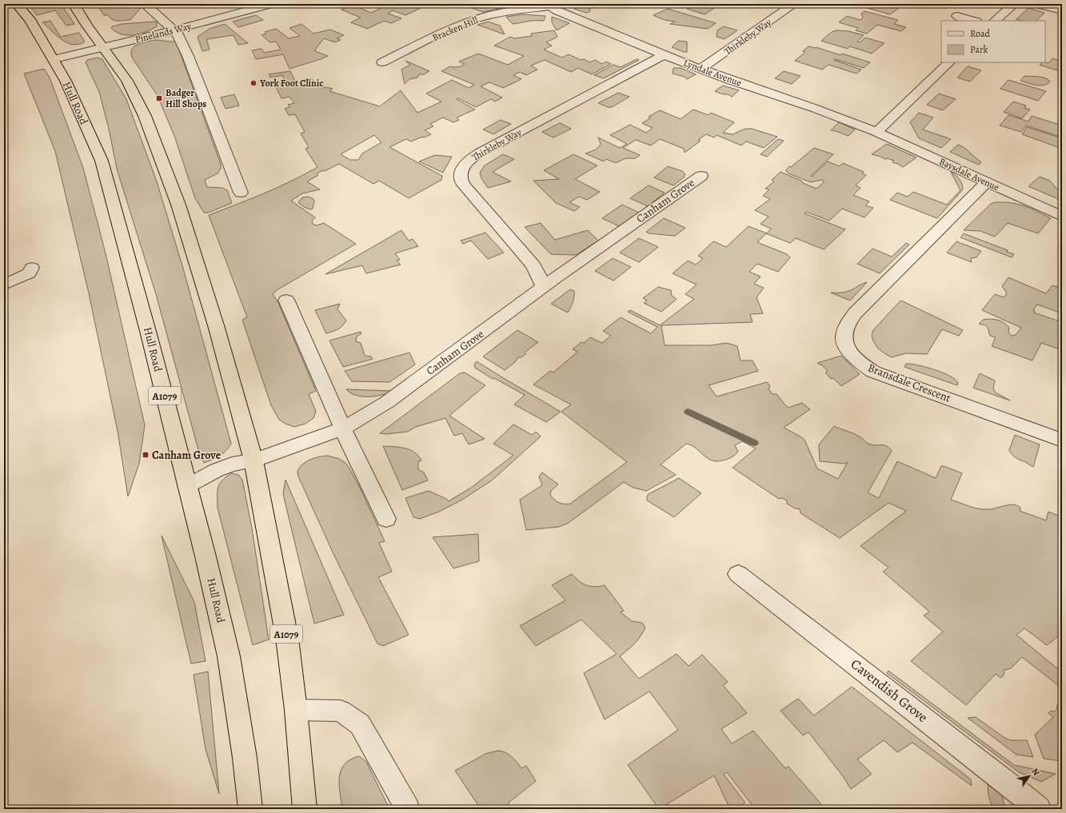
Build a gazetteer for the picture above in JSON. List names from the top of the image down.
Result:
{
  "streets": {
    "main road": ["Hull Road", "A1079"],
    "street": [
      "Bracken Hill",
      "Pinelands Way",
      "Thirkleby Way",
      "Lyndale Avenue",
      "Baysdale Avenue",
      "Canham Grove",
      "Bransdale Crescent",
      "Cavendish Grove"
    ]
  },
  "crossings": [
    ["Bracken Hill", "Lyndale Avenue"],
    ["Pinelands Way", "Hull Road"],
    ["Pinelands Way", "A1079"],
    ["Thirkleby Way", "Lyndale Avenue"],
    ["Thirkleby Way", "Canham Grove"],
    ["Lyndale Avenue", "Baysdale Avenue"],
    ["Hull Road", "Canham Grove"],
    ["Baysdale Avenue", "Bransdale Crescent"],
    ["Canham Grove", "A1079"]
  ],
  "places": {
    "other": ["York Foot Clinic"],
    "transit": ["Badger Hill Shops", "Canham Grove"]
  },
  "legend": ["Road", "Park"],
  "north": "top right"
}
